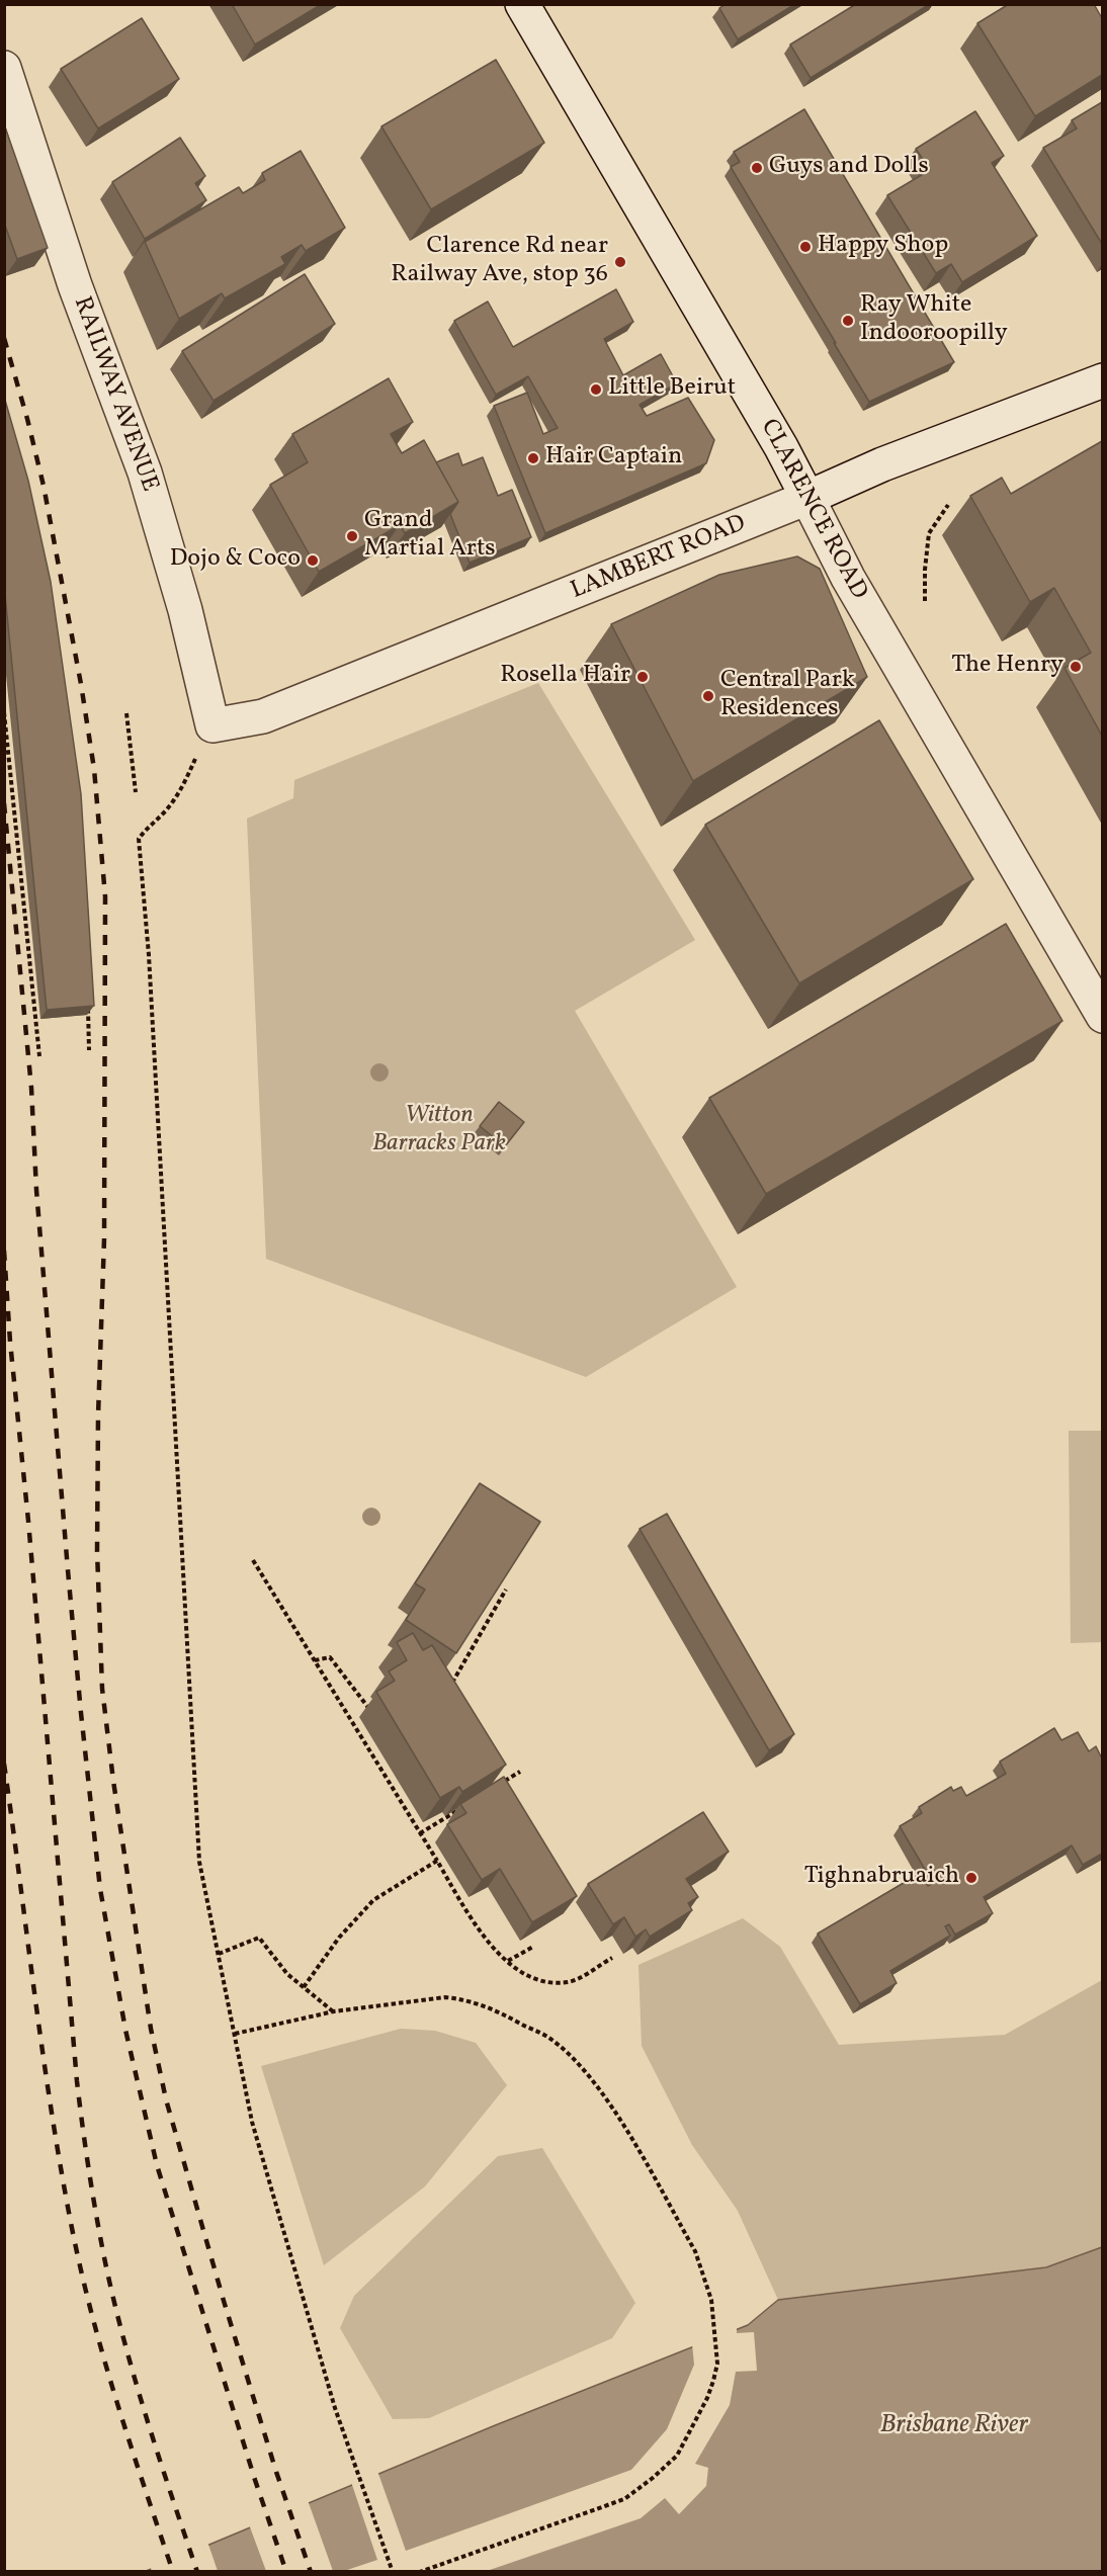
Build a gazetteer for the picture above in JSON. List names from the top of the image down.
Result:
{
  "streets": {
    "street": ["RAILWAY AVENUE", "CLARENCE ROAD", "LAMBERT ROAD"]
  },
  "crossings": [
    ["RAILWAY AVENUE", "LAMBERT ROAD"],
    ["CLARENCE ROAD", "LAMBERT ROAD"]
  ],
  "water": ["Brisbane River"],
  "parks": ["Witton Barracks Park"],
  "places": [
    "Guys and Dolls",
    "Happy Shop",
    "Clarence Rd near Railway Ave, stop 36",
    "Ray White Indooroopilly",
    "Little Beirut",
    "Hair Captain",
    "Grand Martial Arts",
    "Dojo & Coco",
    "The Henry",
    "Rosella Hair",
    "Central Park Residences",
    "Tighnabruaich"
  ]
}
